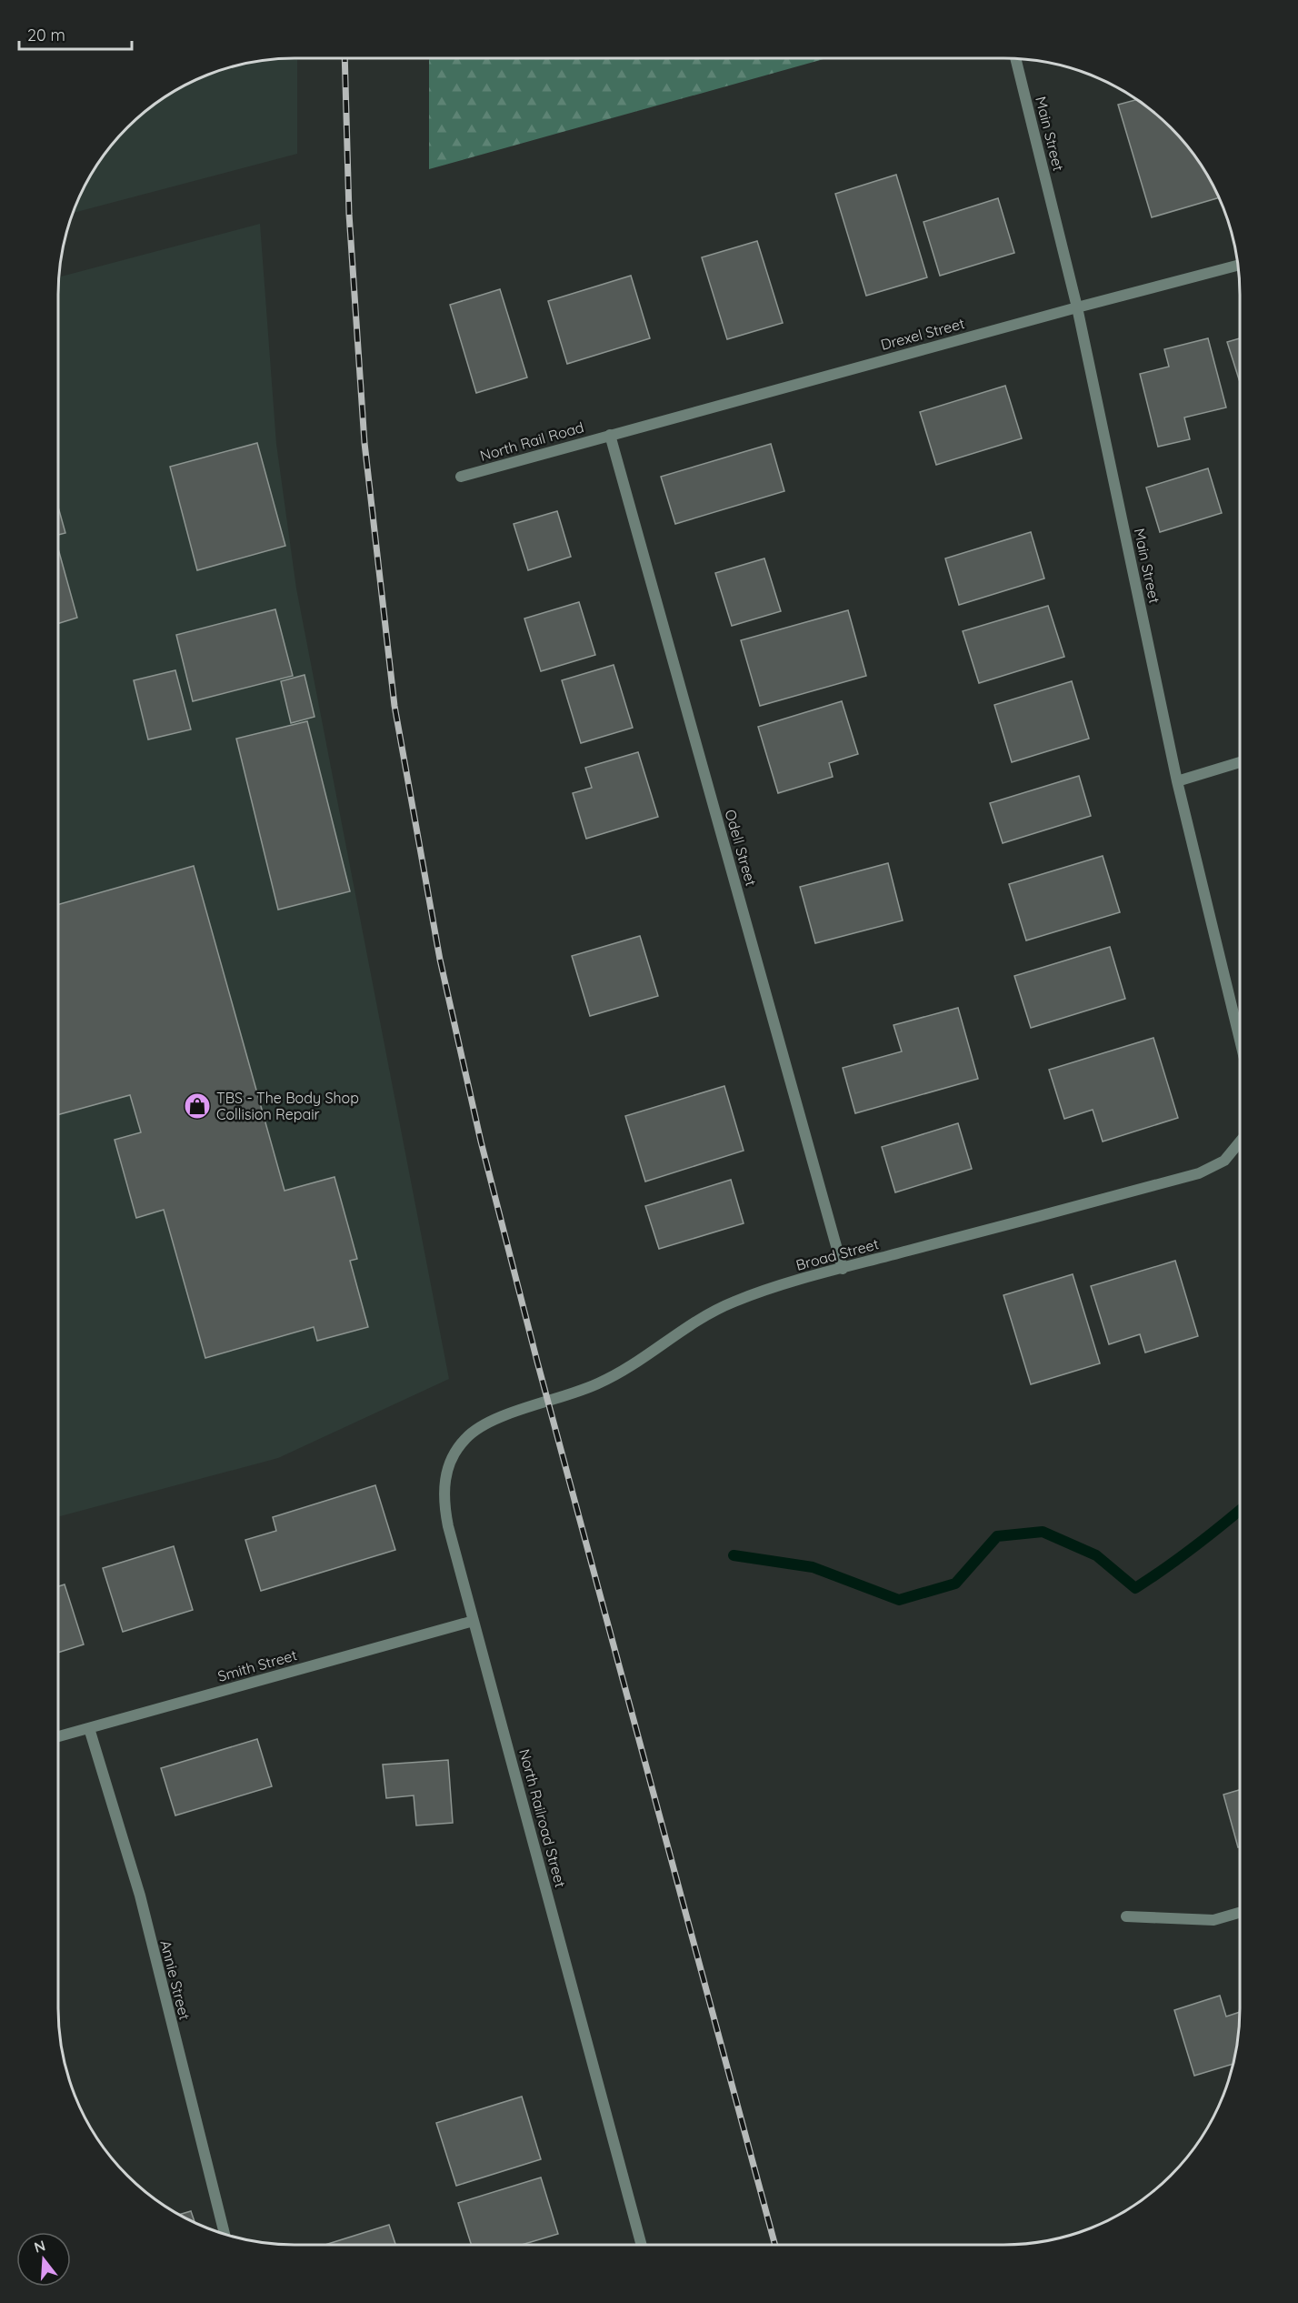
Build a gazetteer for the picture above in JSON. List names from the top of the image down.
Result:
{
  "streets": {
    "street": [
      "Main Street",
      "Drexel Street",
      "North Rail Road",
      "Odell Street",
      "Broad Street",
      "Smith Street",
      "North Railroad Street",
      "Annie Street"
    ]
  },
  "crossings": [
    ["Main Street", "Drexel Street"],
    ["Drexel Street", "North Rail Road"],
    ["Drexel Street", "Odell Street"],
    ["North Rail Road", "Odell Street"],
    ["Odell Street", "Broad Street"],
    ["Broad Street", "North Railroad Street"],
    ["Smith Street", "North Railroad Street"],
    ["Smith Street", "Annie Street"]
  ],
  "places": {
    "shop": ["TBS - The Body Shop Collision Repair"]
  },
  "scale_bar": "20 m",
  "north": "top"
}
